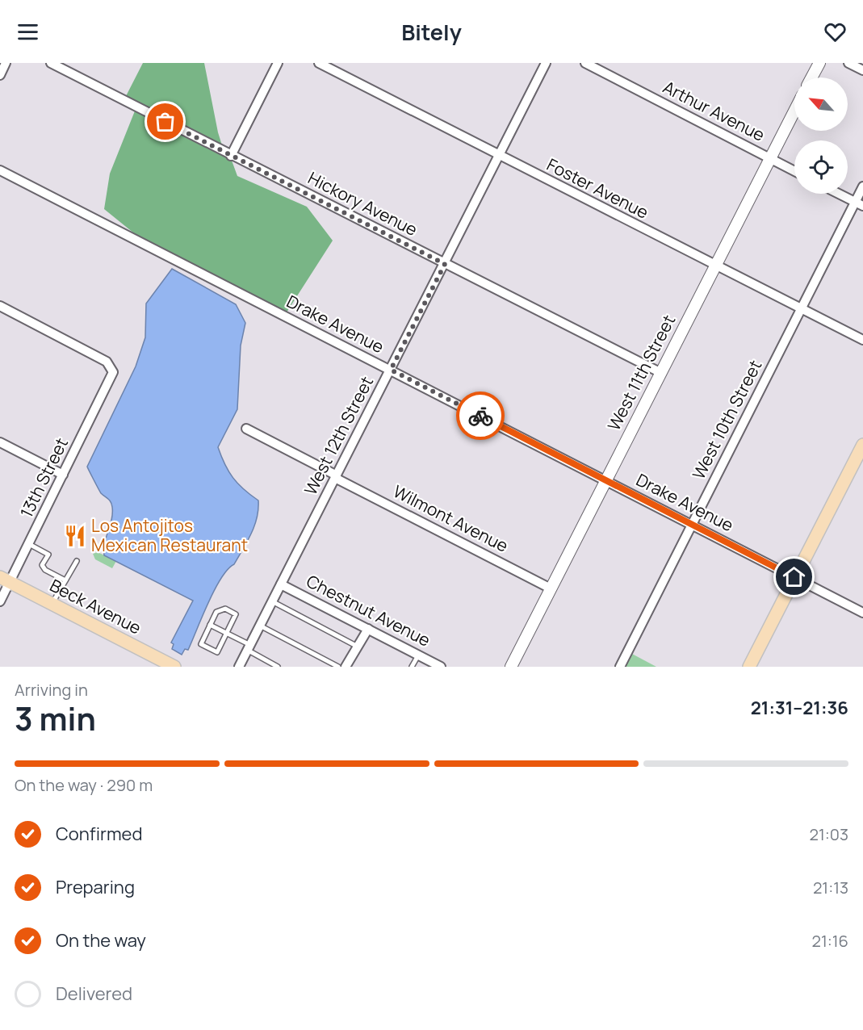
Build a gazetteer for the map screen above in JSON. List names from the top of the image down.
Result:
{
  "streets": {
    "main road": ["West 11th Street", "Beck Avenue"],
    "street": [
      "Arthur Avenue",
      "Foster Avenue",
      "Hickory Avenue",
      "Drake Avenue",
      "West 10th Street",
      "West 12th Street",
      "13th Street",
      "Wilmont Avenue",
      "Chestnut Avenue"
    ]
  },
  "crossings": [
    ["Arthur Avenue", "West 11th Street"],
    ["Foster Avenue", "West 11th Street"],
    ["Foster Avenue", "West 10th Street"],
    ["Foster Avenue", "West 12th Street"],
    ["Hickory Avenue", "West 11th Street"],
    ["Hickory Avenue", "West 12th Street"],
    ["Drake Avenue", "West 11th Street"],
    ["Drake Avenue", "West 10th Street"],
    ["Drake Avenue", "West 12th Street"],
    ["West 11th Street", "Wilmont Avenue"],
    ["West 12th Street", "Wilmont Avenue"],
    ["West 12th Street", "Chestnut Avenue"],
    ["13th Street", "Beck Avenue"]
  ],
  "places": {
    "restaurant": ["Los Antojitos Mexican Restaurant"]
  },
  "north": "top left",
  "page": {
    "header": "Bitely",
    "heading": ["3 min", "Arriving in", "21:31–21:36"],
    "bar": "On the way · 290 m",
    "list": [
      ["Confirmed", "21:03"],
      ["Preparing", "21:13"],
      ["On the way", "21:16"],
      "Delivered"
    ]
  }
}
